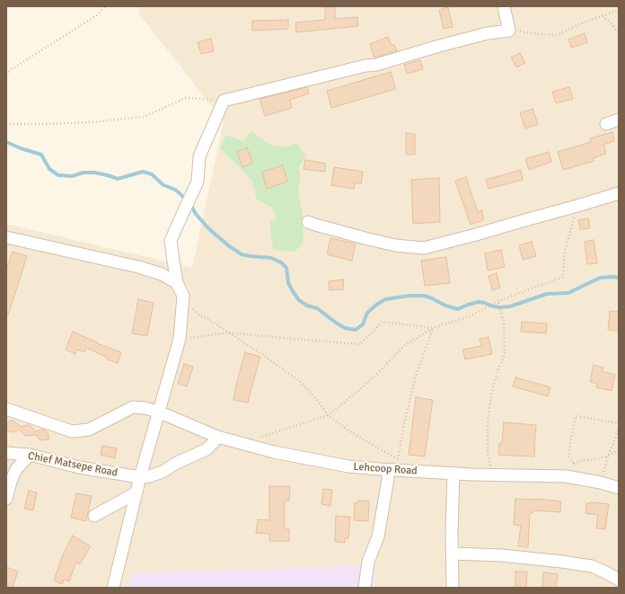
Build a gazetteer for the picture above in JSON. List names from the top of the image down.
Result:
{
  "streets": {
    "street": ["Chief Matsepe Road", "Lehcoop Road"]
  }
}
